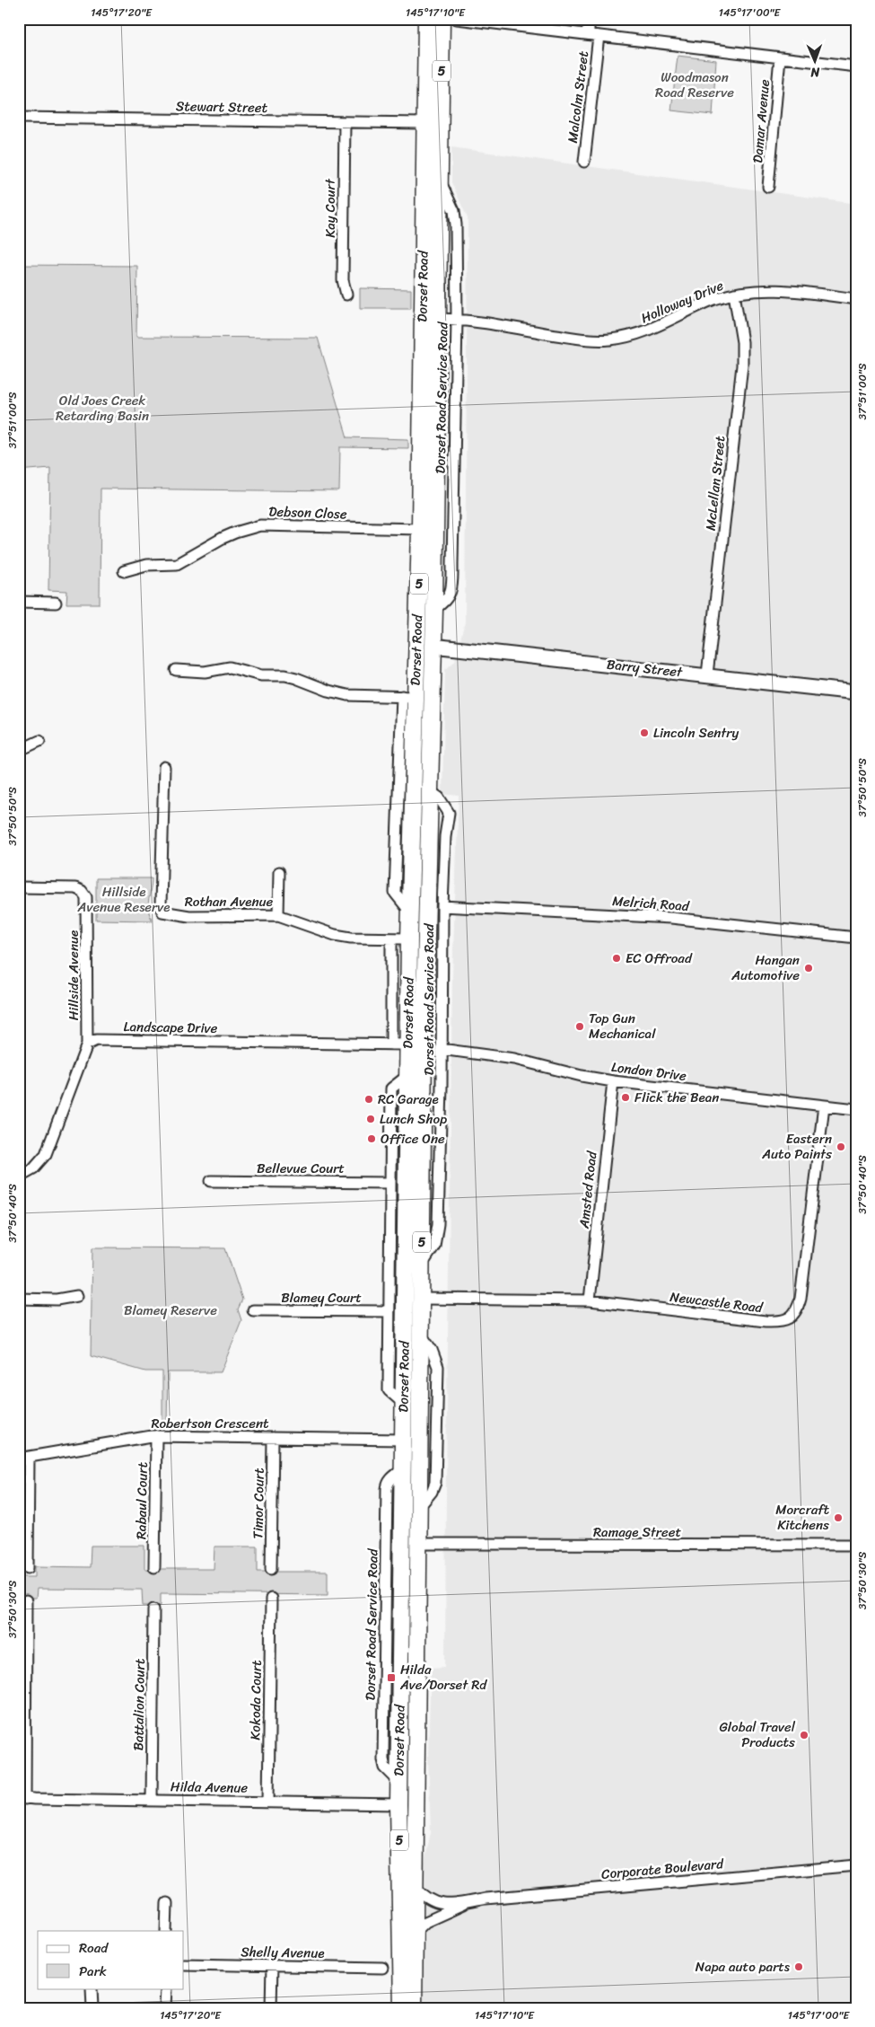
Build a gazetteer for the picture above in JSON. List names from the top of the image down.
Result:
{
  "streets": {
    "main road": ["5", "Dorset Road", "Barry Street"],
    "street": [
      "Malcolm Street",
      "Stewart Street",
      "Damar Avenue",
      "Kay Court",
      "Holloway Drive",
      "Dorset Road Service Road",
      "McLellan Street",
      "Debson Close",
      "Rothan Avenue",
      "Melrich Road",
      "Hillside Avenue",
      "Landscape Drive",
      "London Drive",
      "Bellevue Court",
      "Amsted Road",
      "Blamey Court",
      "Newcastle Road",
      "Robertson Crescent",
      "Rabaul Court",
      "Timor Court",
      "Ramage Street",
      "Kokoda Court",
      "Battalion Court",
      "Hilda Avenue",
      "Corporate Boulevard",
      "Shelly Avenue"
    ]
  },
  "crossings": [
    ["Stewart Street", "Kay Court"],
    ["Stewart Street", "Dorset Road"],
    ["Dorset Road", "Holloway Drive"],
    ["Dorset Road", "Dorset Road Service Road"],
    ["Dorset Road", "Debson Close"],
    ["Dorset Road", "Barry Street"],
    ["Dorset Road", "Rothan Avenue"],
    ["Dorset Road", "Landscape Drive"],
    ["Dorset Road", "Newcastle Road"],
    ["Dorset Road", "Robertson Crescent"],
    ["Dorset Road", "Ramage Street"],
    ["Dorset Road", "Hilda Avenue"],
    ["Dorset Road", "Corporate Boulevard"],
    ["Holloway Drive", "Dorset Road Service Road"],
    ["Holloway Drive", "McLellan Street"],
    ["Dorset Road Service Road", "Melrich Road"],
    ["Dorset Road Service Road", "London Drive"],
    ["Dorset Road Service Road", "Bellevue Court"],
    ["Dorset Road Service Road", "Blamey Court"],
    ["McLellan Street", "Barry Street"],
    ["Hillside Avenue", "Landscape Drive"],
    ["London Drive", "Amsted Road"],
    ["London Drive", "Newcastle Road"],
    ["Amsted Road", "Newcastle Road"],
    ["Robertson Crescent", "Rabaul Court"],
    ["Robertson Crescent", "Timor Court"],
    ["Kokoda Court", "Hilda Avenue"],
    ["Battalion Court", "Hilda Avenue"]
  ],
  "parks": [
    "Woodmason Road Reserve",
    "Old Joes Creek Retarding Basin",
    "Hillside Avenue Reserve",
    "Blamey Reserve"
  ],
  "places": {
    "other": [
      "Lincoln Sentry",
      "EC Offroad",
      "Hangan Automotive",
      "Top Gun Mechanical",
      "Flick the Bean",
      "RC Garage",
      "Lunch Shop",
      "Office One",
      "Eastern Auto Paints",
      "Morcraft Kitchens",
      "Global Travel Products",
      "Napa auto parts"
    ],
    "transit": ["Hilda Ave/Dorset Rd"]
  },
  "legend": ["Road", "Park"],
  "north": "bottom",
  "coordinates": [
    "145°17'20\"E",
    "145°17'10\"E",
    "145°17'00\"E",
    "37°51'00\"S",
    "37°50'50\"S",
    "37°50'40\"S",
    "37°50'30\"S"
  ]
}
